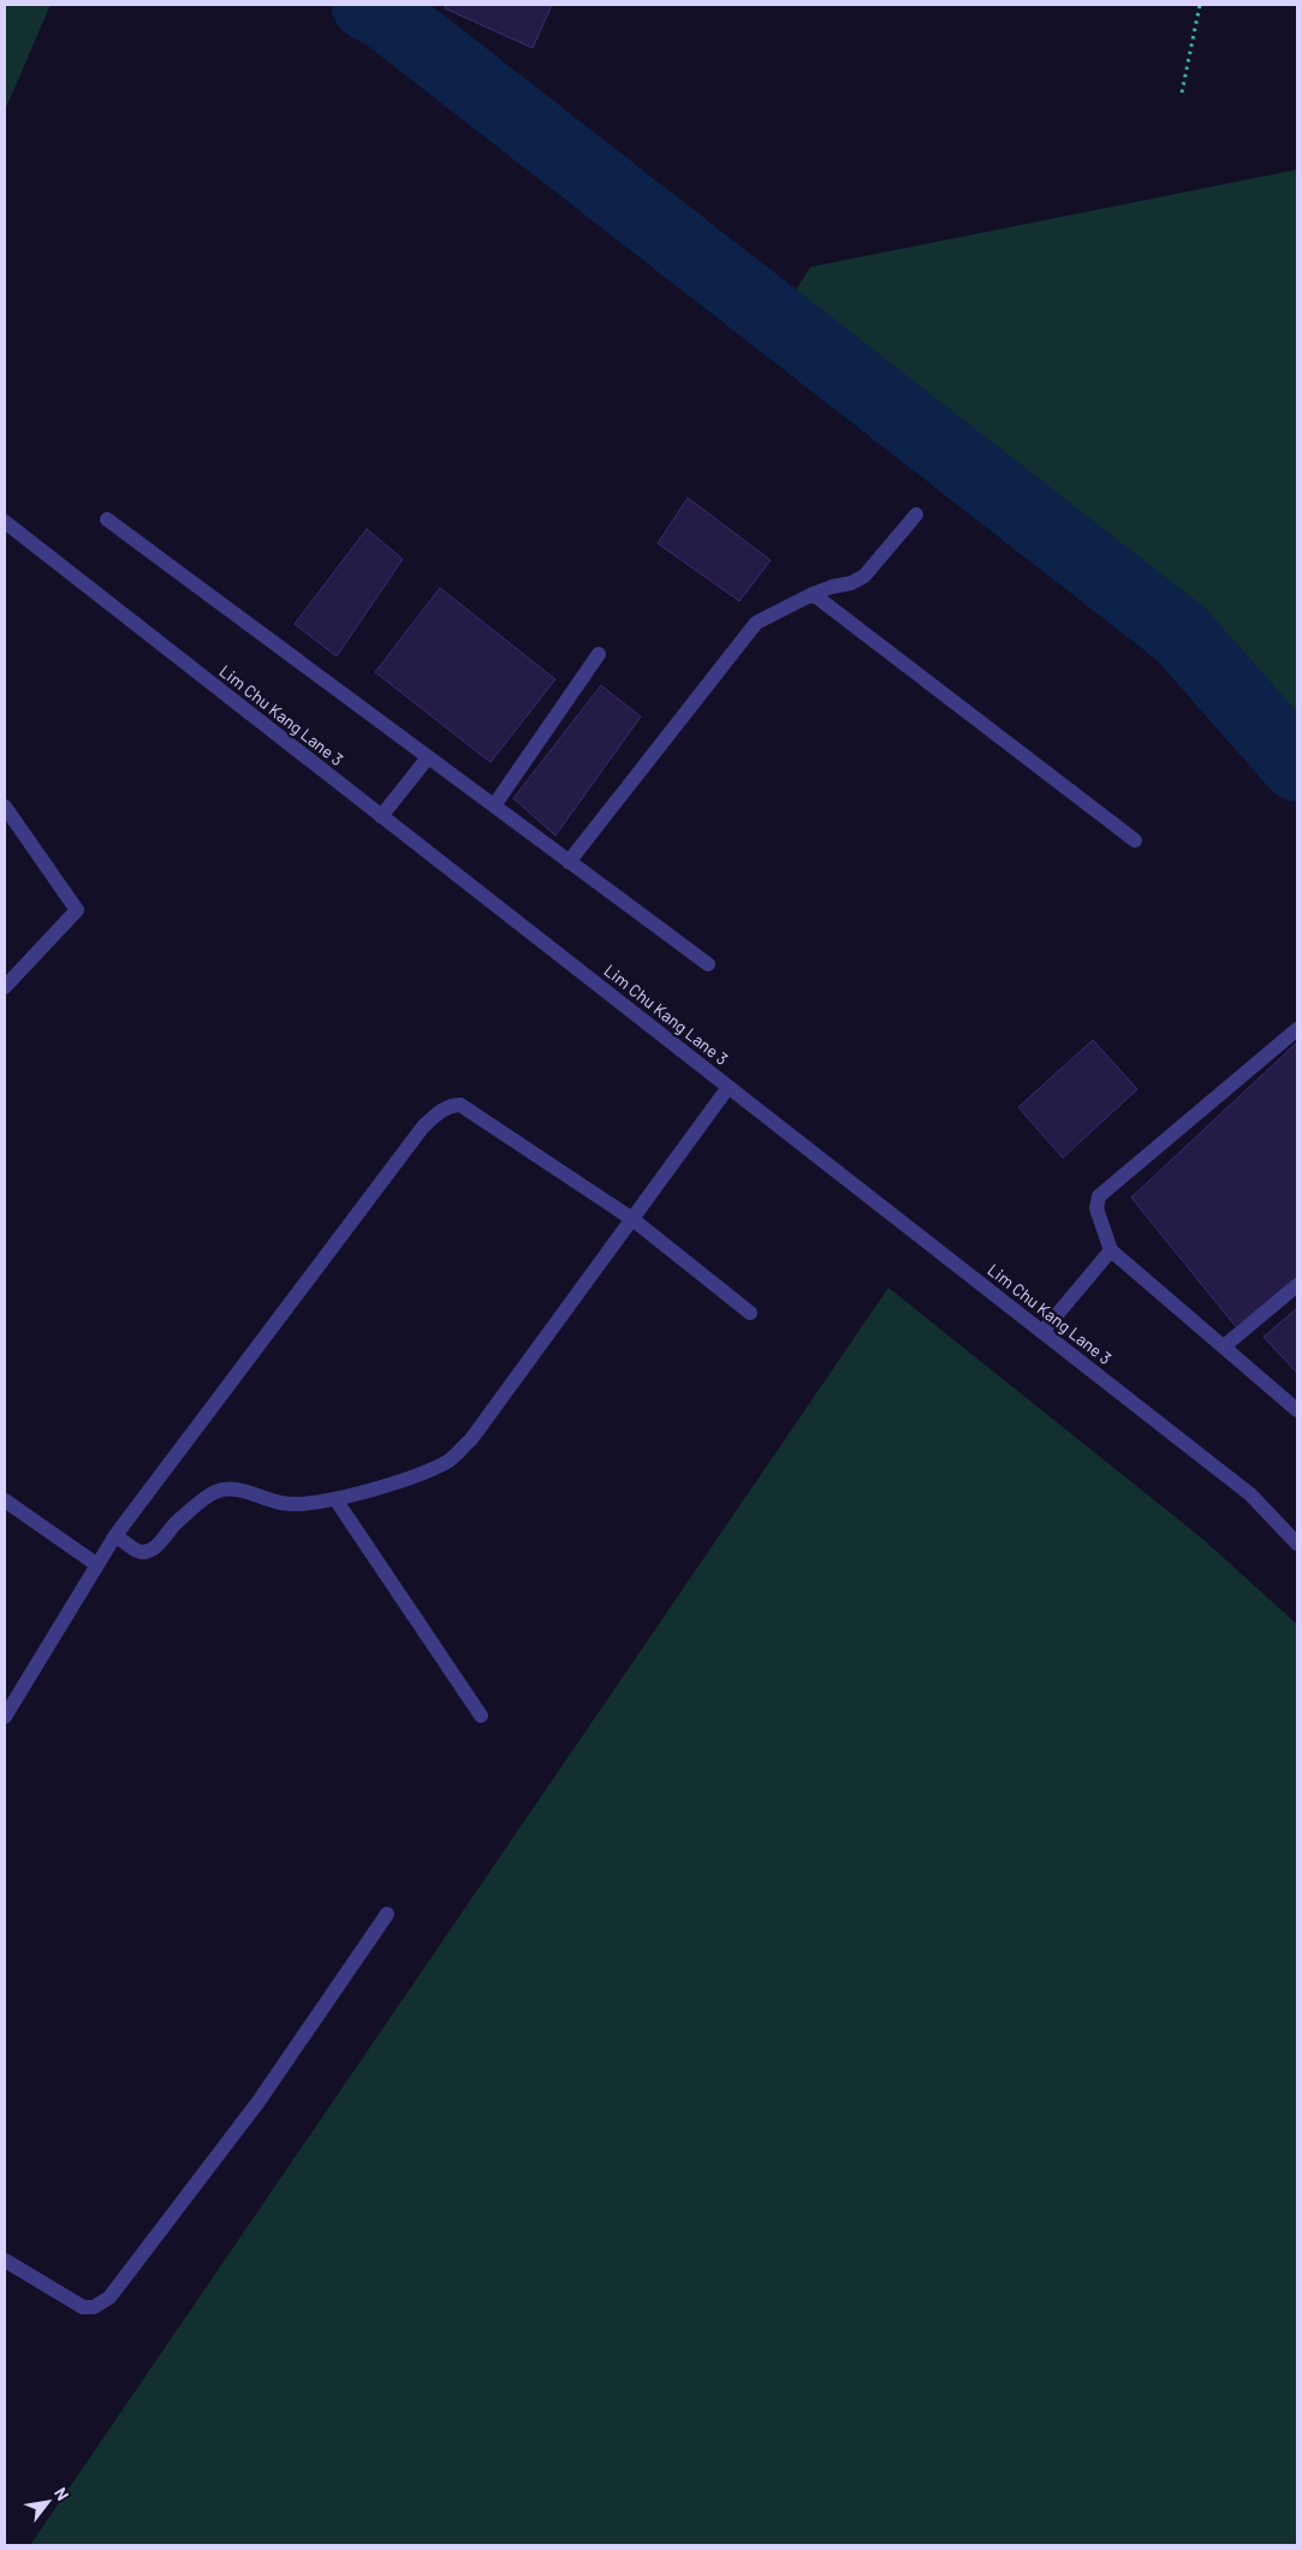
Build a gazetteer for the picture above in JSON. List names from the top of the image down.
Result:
{
  "streets": {
    "street": ["Lim Chu Kang Lane 3"]
  },
  "north": "top right"
}
